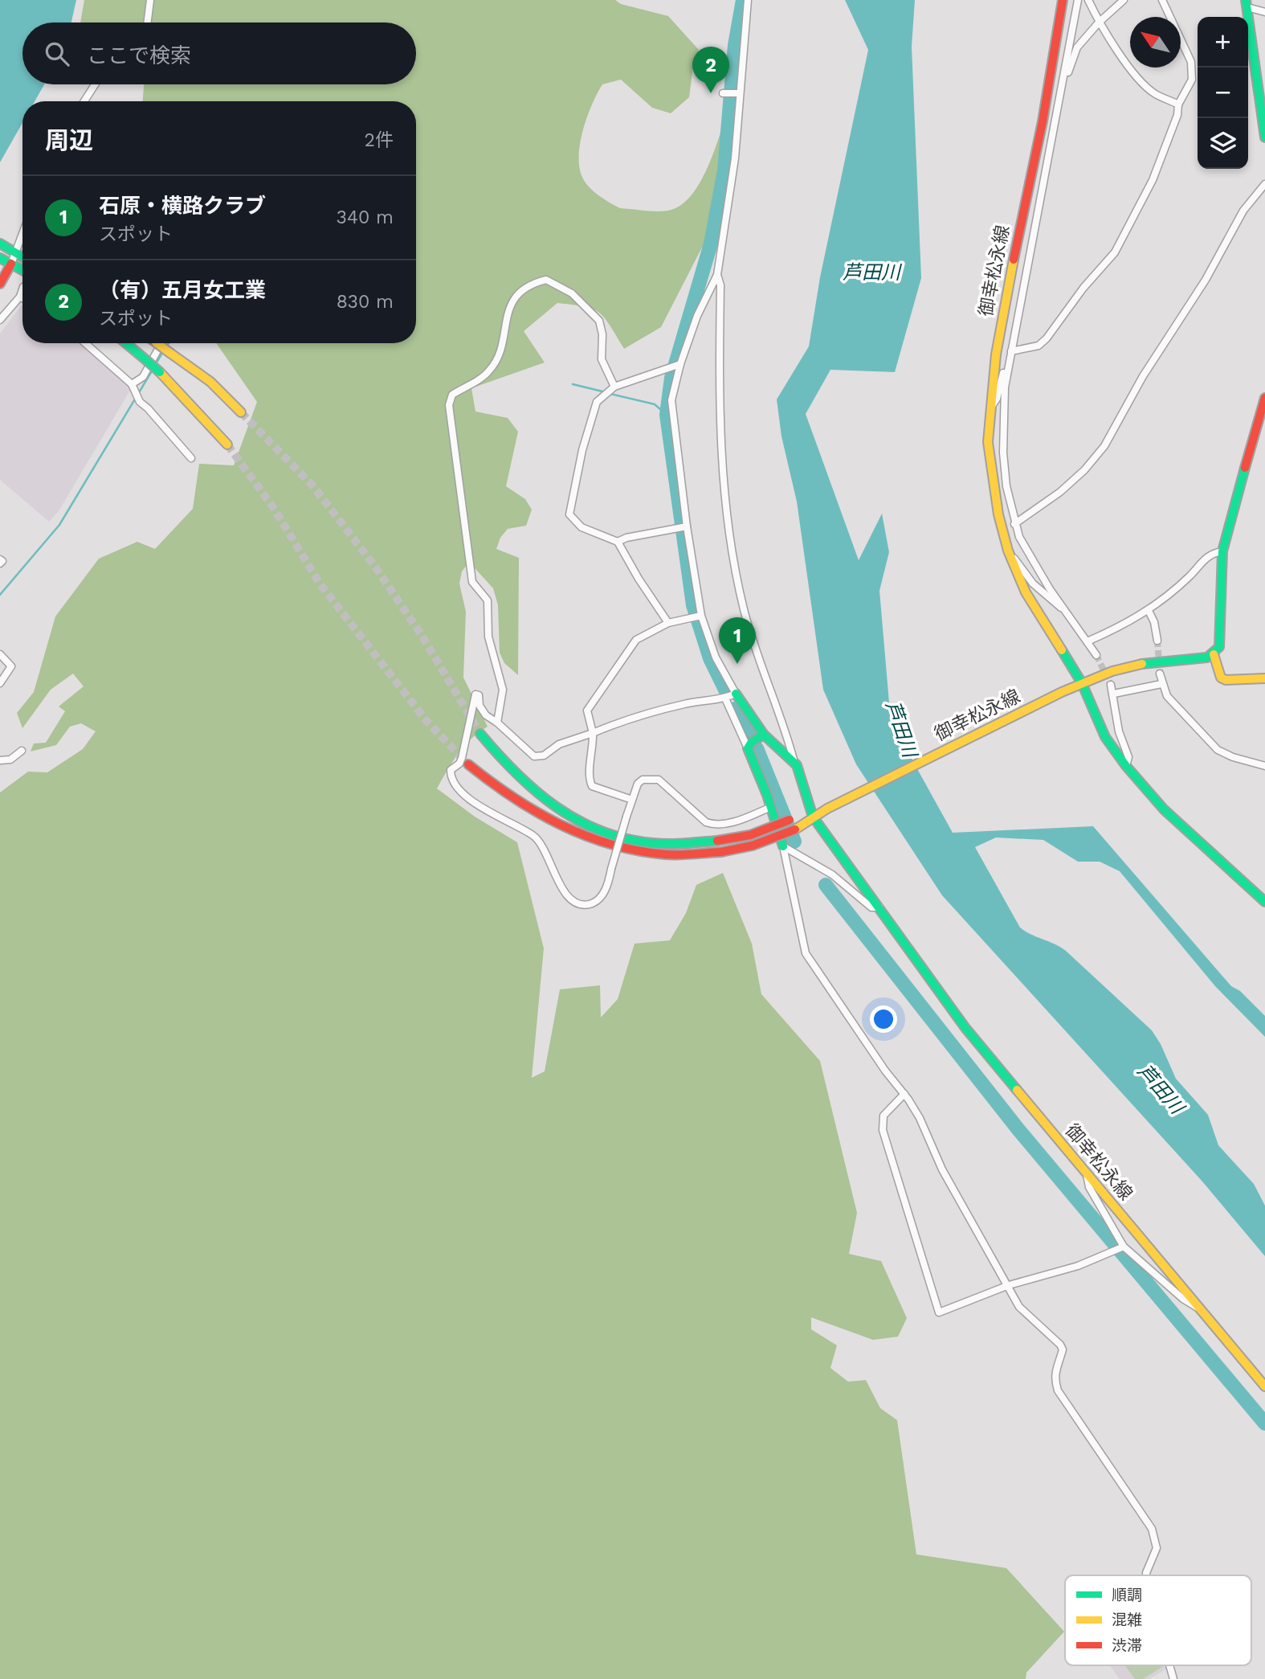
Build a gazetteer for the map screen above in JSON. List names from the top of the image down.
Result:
{
  "streets": {
    "main road": ["御幸松永線"]
  },
  "water": ["芦田川"],
  "legend": ["順調", "混雑", "渋滞"],
  "north": "top left",
  "page": {
    "map_buttons": ["+", "−"],
    "search": "ここで検索",
    "pins": ["2", "1"],
    "heading": ["周辺", "2件"],
    "list": [
      {
        "mark": "1",
        "name": "石原・横路クラブ",
        "note": "スポット",
        "value": "340 m"
      },
      {
        "mark": "2",
        "name": "（有）五月女工業",
        "note": "スポット",
        "value": "830 m"
      }
    ]
  }
}
